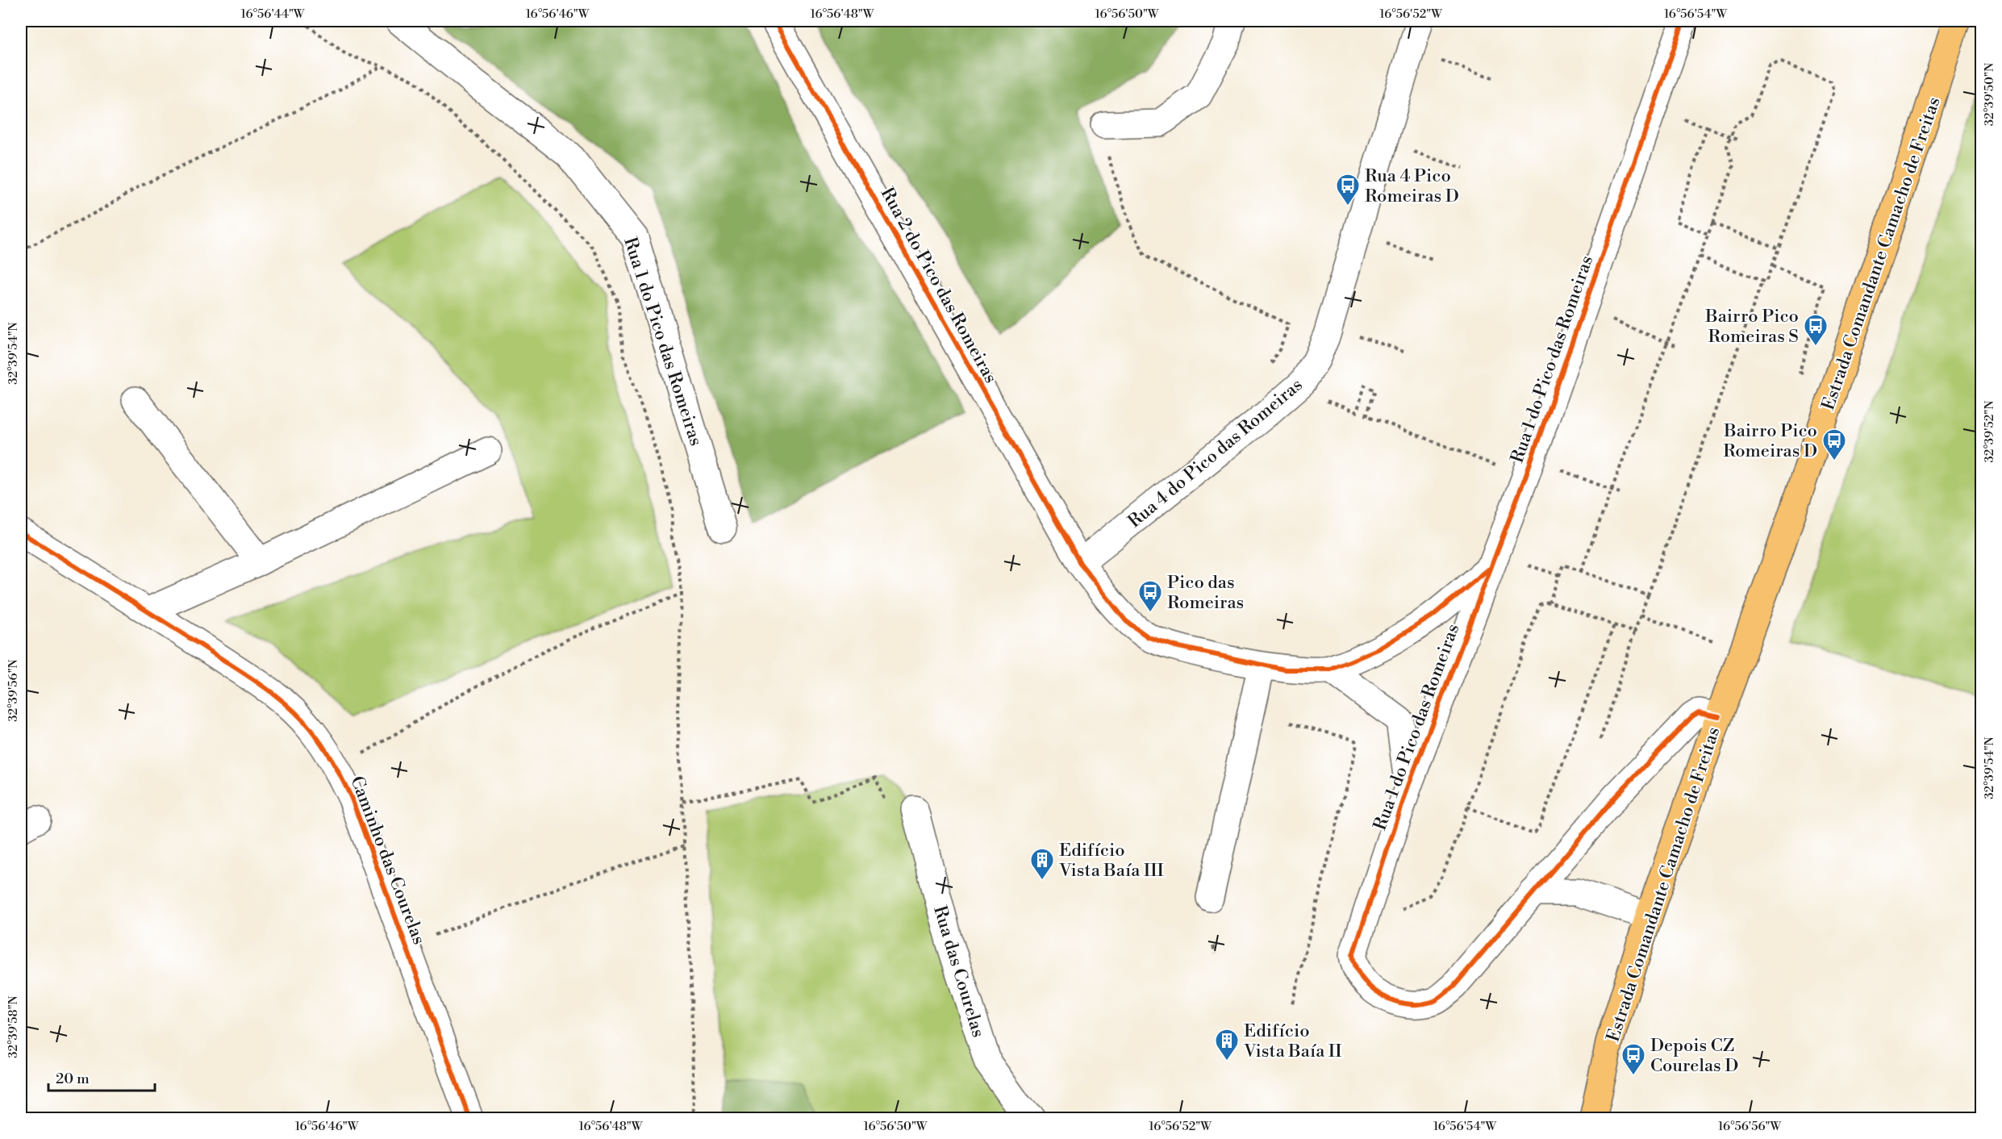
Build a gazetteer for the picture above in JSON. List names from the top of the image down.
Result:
{
  "streets": {
    "main road": ["Estrada Comandante Camacho de Freitas"],
    "street": [
      "Rua 2 do Pico das Romeiras",
      "Rua 1 do Pico das Romeiras",
      "Rua 4 do Pico das Romeiras",
      "Caminho das Courelas",
      "Rua das Courelas"
    ]
  },
  "crossings": [
    ["Estrada Comandante Camacho de Freitas", "Rua 1 do Pico das Romeiras"],
    ["Rua 2 do Pico das Romeiras", "Rua 4 do Pico das Romeiras"]
  ],
  "places": {
    "bus stop": [
      "Rua 4 Pico Romeiras D",
      "Bairro Pico Romeiras S",
      "Bairro Pico Romeiras D",
      "Pico das Romeiras",
      "Depois CZ Courelas D"
    ],
    "building": ["Edifício Vista Baía III", "Edifício Vista Baía II"]
  },
  "scale_bar": "20 m",
  "coordinates": [
    "16°56'44\"W",
    "16°56'46\"W",
    "16°56'48\"W",
    "16°56'50\"W",
    "16°56'52\"W",
    "16°56'54\"W",
    "32°39'50\"N",
    "32°39'54\"N",
    "32°39'52\"N",
    "32°39'56\"N",
    "32°39'58\"N",
    "16°56'56\"W"
  ]
}
